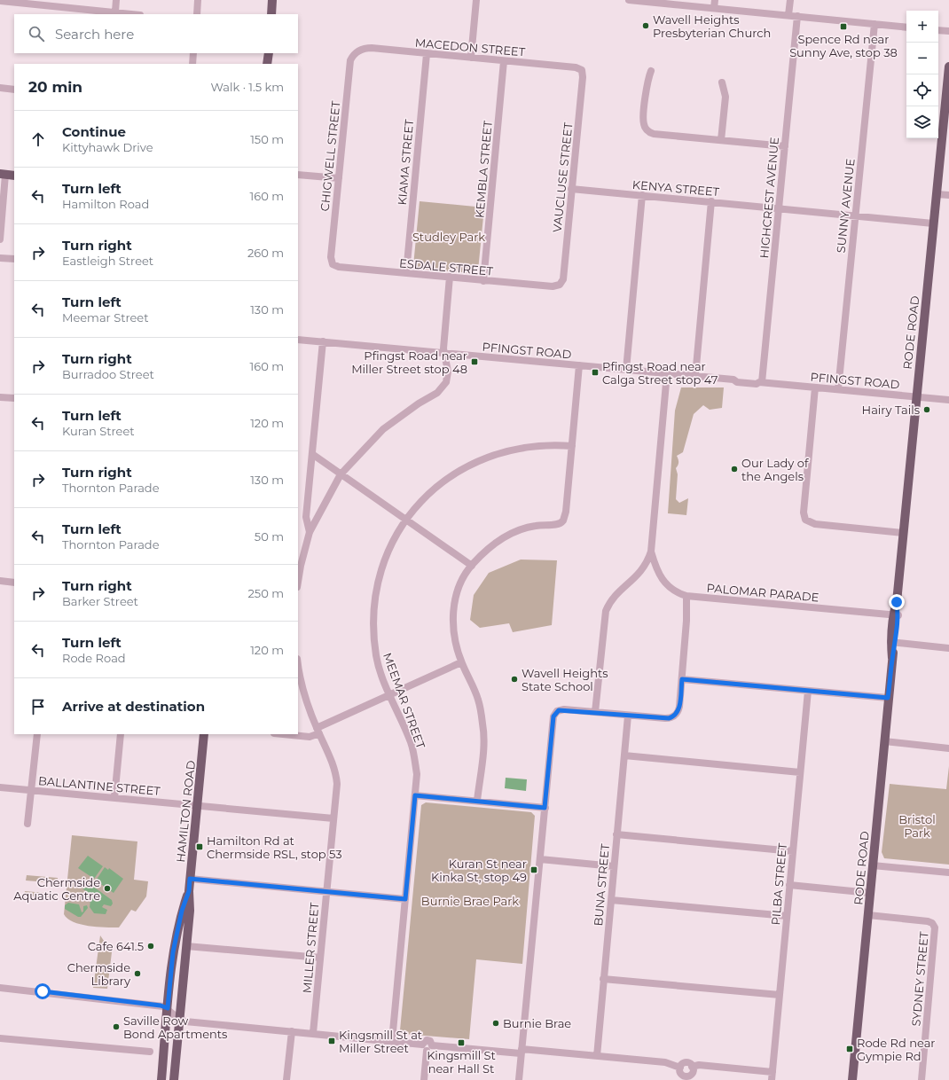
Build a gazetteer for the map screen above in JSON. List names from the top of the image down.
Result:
{
  "streets": {
    "main road": ["RODE ROAD", "HAMILTON ROAD"],
    "street": [
      "MACEDON STREET",
      "CHIGWELL STREET",
      "KIAMA STREET",
      "KEMBLA STREET",
      "VAUCLUSE STREET",
      "KENYA STREET",
      "HIGHCREST AVENUE",
      "SUNNY AVENUE",
      "ESDALE STREET",
      "PFINGST ROAD",
      "PALOMAR PARADE",
      "MEEMAR STREET",
      "BALLANTINE STREET",
      "PILBA STREET",
      "BUNA STREET",
      "MILLER STREET",
      "SYDNEY STREET"
    ]
  },
  "crossings": [
    ["MACEDON STREET", "CHIGWELL STREET"],
    ["MACEDON STREET", "KIAMA STREET"],
    ["MACEDON STREET", "KEMBLA STREET"],
    ["MACEDON STREET", "VAUCLUSE STREET"],
    ["CHIGWELL STREET", "ESDALE STREET"],
    ["KIAMA STREET", "ESDALE STREET"],
    ["KEMBLA STREET", "ESDALE STREET"],
    ["VAUCLUSE STREET", "KENYA STREET"],
    ["VAUCLUSE STREET", "ESDALE STREET"],
    ["KENYA STREET", "HIGHCREST AVENUE"],
    ["KENYA STREET", "SUNNY AVENUE"],
    ["KENYA STREET", "RODE ROAD"],
    ["HIGHCREST AVENUE", "PFINGST ROAD"],
    ["SUNNY AVENUE", "PFINGST ROAD"],
    ["RODE ROAD", "PFINGST ROAD"],
    ["RODE ROAD", "PALOMAR PARADE"],
    ["RODE ROAD", "SYDNEY STREET"],
    ["BALLANTINE STREET", "HAMILTON ROAD"],
    ["BALLANTINE STREET", "MILLER STREET"]
  ],
  "parks": ["Studley Park", "Bristol Park", "Burnie Brae Park"],
  "places": {
    "other": [
      "Wavell Heights Presbyterian Church",
      "Hairy Tails",
      "Our Lady of the Angels",
      "Wavell Heights State School",
      "Chermside Aquatic Centre",
      "Cafe 641.5",
      "Chermside Library",
      "Burnie Brae",
      "Saville Row Bond Apartments"
    ],
    "transit": [
      "Spence Rd near Sunny Ave, stop 38",
      "Pfingst Road near Miller Street stop 48",
      "Pfingst Road near Calga Street stop 47",
      "Hamilton Rd at Chermside RSL, stop 53",
      "Kuran St near Kinka St, stop 49",
      "Kingsmill St at Miller Street",
      "Kingsmill St near Hall St",
      "Rode Rd near Gympie Rd"
    ]
  },
  "page": {
    "map_buttons": ["+", "−"],
    "search": "Search here",
    "heading": ["20 min", "Walk · 1.5 km"],
    "list": [
      ["Continue", "Kittyhawk Drive", "150 m"],
      ["Turn left", "Hamilton Road", "160 m"],
      ["Turn right", "Eastleigh Street", "260 m"],
      ["Turn left", "Meemar Street", "130 m"],
      ["Turn right", "Burradoo Street", "160 m"],
      ["Turn left", "Kuran Street", "120 m"],
      ["Turn right", "Thornton Parade", "130 m"],
      ["Turn left", "Thornton Parade", "50 m"],
      ["Turn right", "Barker Street", "250 m"],
      ["Turn left", "Rode Road", "120 m"],
      "Arrive at destination"
    ]
  }
}
